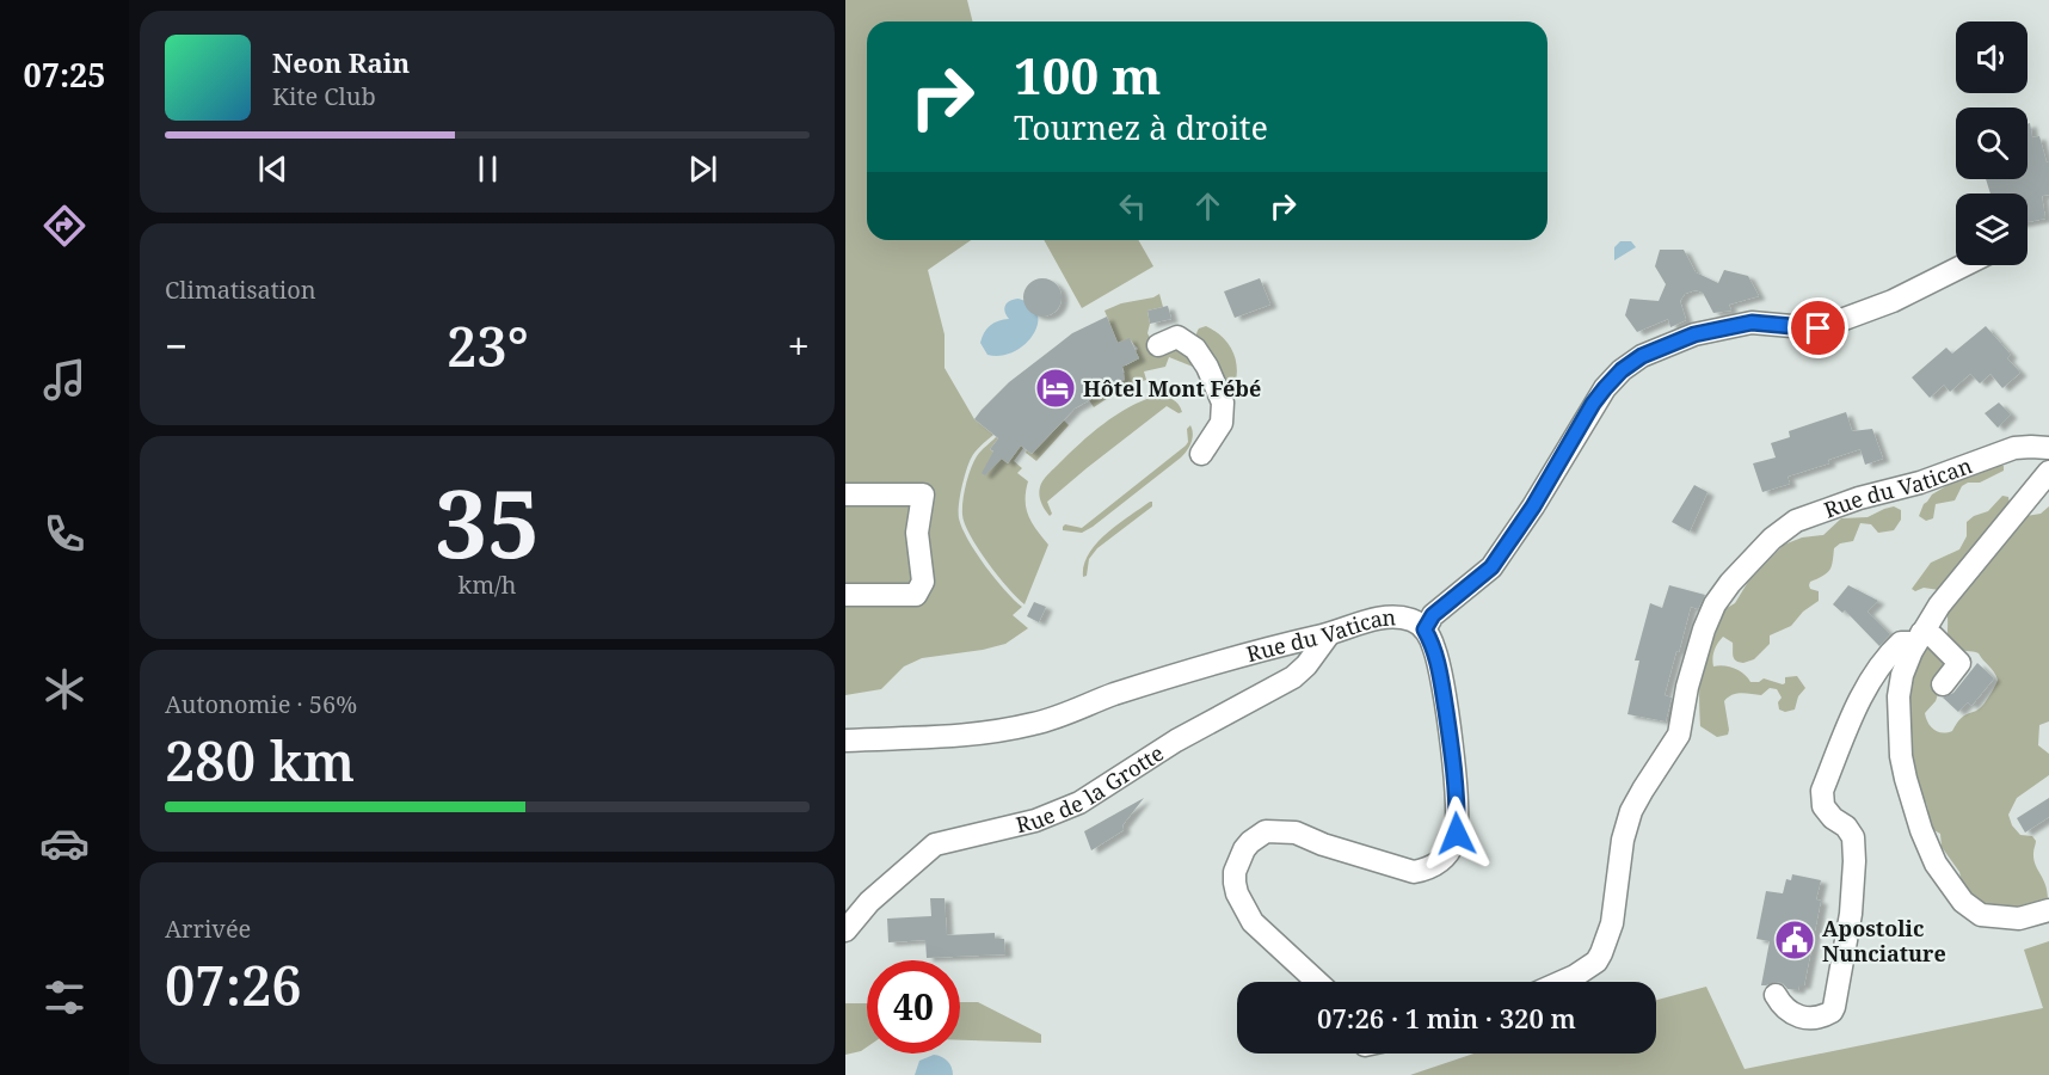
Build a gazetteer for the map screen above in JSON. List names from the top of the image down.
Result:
{
  "streets": {
    "street": ["Rue du Vatican", "Rue de la Grotte"]
  },
  "crossings": [
    ["Rue du Vatican", "Rue de la Grotte"]
  ],
  "places": {
    "hotel": ["Hôtel Mont Fébé"],
    "public building": ["Apostolic Nunciature"]
  },
  "page": {
    "tabs": "07:25",
    "turn": ["100 m", "Tournez à droite"],
    "song": ["Neon Rain", "Kite Club"],
    "tile": [
      "Climatisation",
      ["35", "km/h"],
      ["Autonomie · 56%", "280 km"],
      ["Arrivée", "07:26"]
    ],
    "heat": ["−", "23°", "+"],
    "limit": "40",
    "trip": "07:26 · 1 min · 320 m"
  }
}
